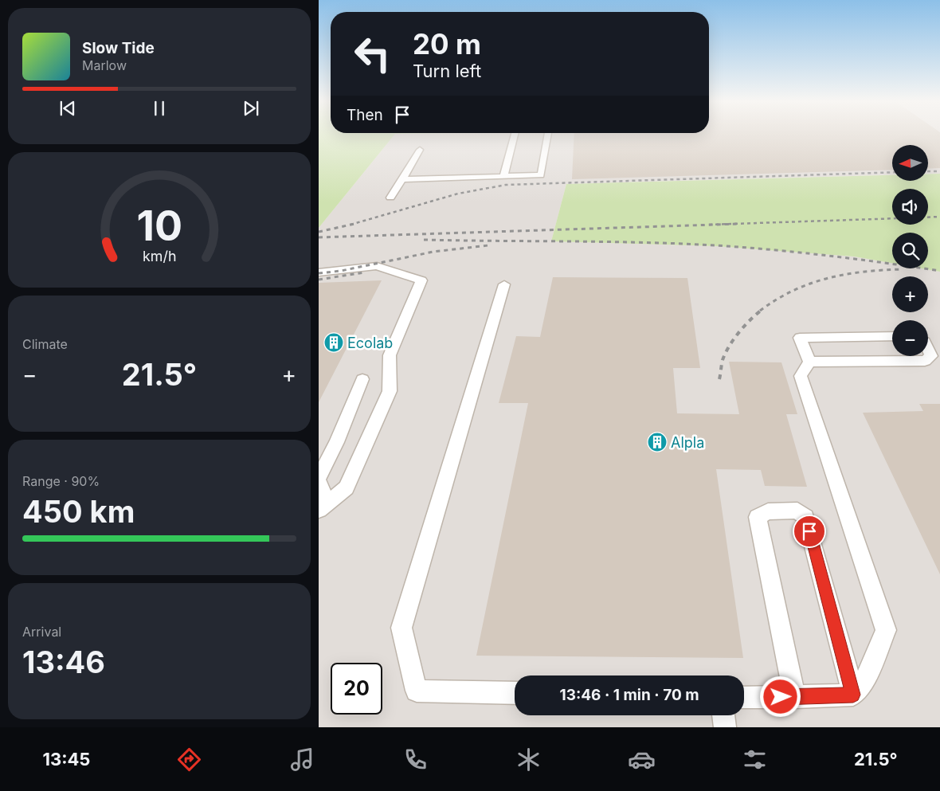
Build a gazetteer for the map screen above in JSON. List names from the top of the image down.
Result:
{
  "places": {
    "building": ["Ecolab", "Alpla"]
  },
  "north": "left",
  "page": {
    "turn": ["20 m", "Turn left"],
    "song": ["Slow Tide", "Marlow"],
    "then": "Then",
    "map_buttons": ["+", "−"],
    "tile": [
      "Climate",
      ["Range · 90%", "450 km"],
      ["Arrival", "13:46"]
    ],
    "heat": ["−", "21.5°", "+"],
    "limit": "20",
    "trip": "13:46 · 1 min · 70 m",
    "tabs": ["13:45", "21.5°"],
    "gauge": ["10", "km/h"]
  }
}
